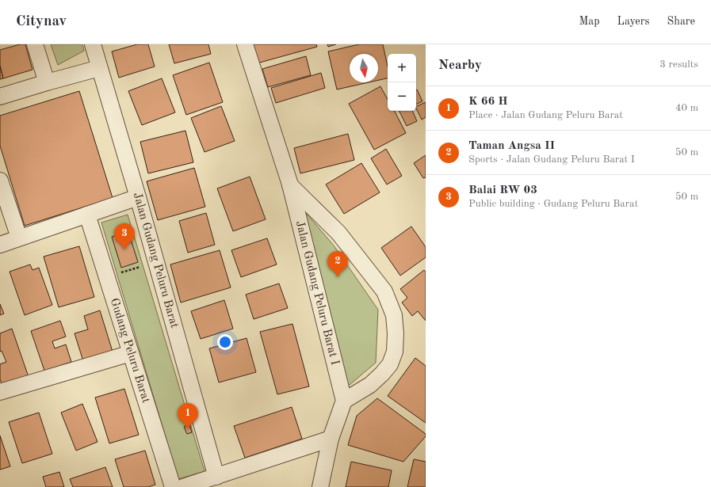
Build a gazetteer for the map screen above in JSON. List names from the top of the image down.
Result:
{
  "streets": {
    "street": ["Jalan Gudang Peluru Barat", "Jalan Gudang Peluru Barat I", "Gudang Peluru Barat"]
  },
  "north": "bottom",
  "page": {
    "header": "Citynav",
    "nav": ["Map", "Layers", "Share"],
    "heading": ["Nearby", "3 results"],
    "map_buttons": ["+", "−"],
    "list": [
      {
        "mark": "1",
        "name": "K 66 H",
        "note": "Place · Jalan Gudang Peluru Barat",
        "value": "40 m"
      },
      {
        "mark": "2",
        "name": "Taman Angsa II",
        "note": "Sports · Jalan Gudang Peluru Barat I",
        "value": "50 m"
      },
      {
        "mark": "3",
        "name": "Balai RW 03",
        "note": "Public building · Gudang Peluru Barat",
        "value": "50 m"
      }
    ],
    "pins": ["3", "2", "1"]
  }
}
